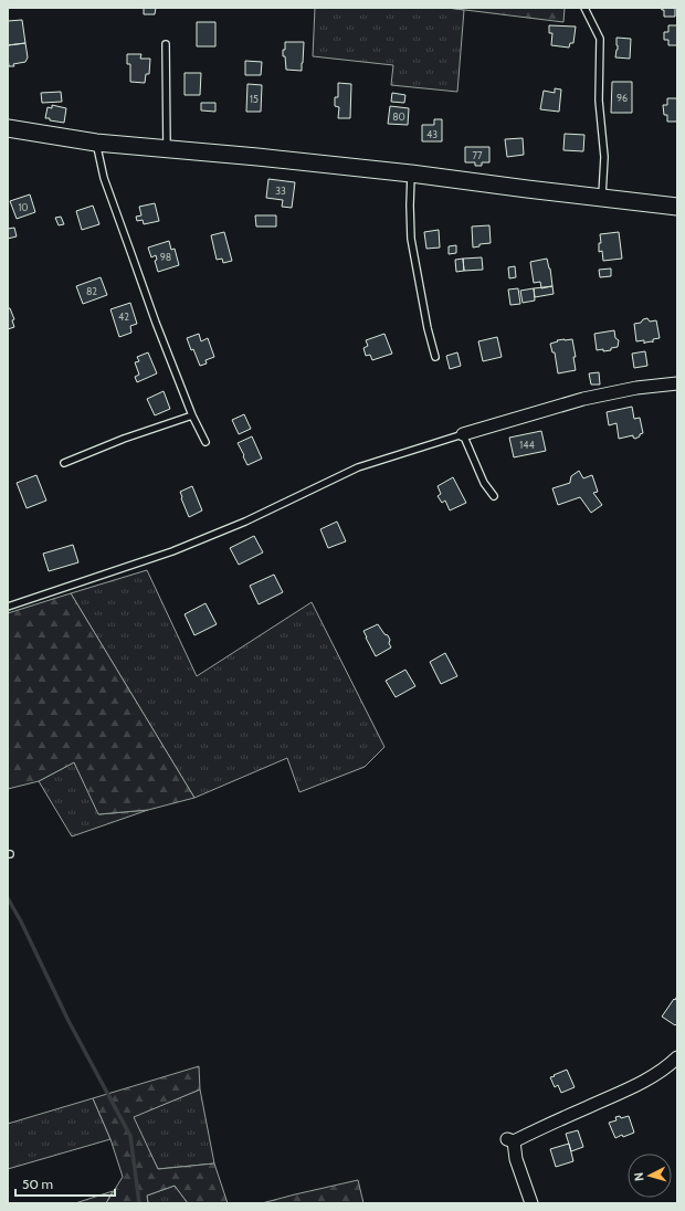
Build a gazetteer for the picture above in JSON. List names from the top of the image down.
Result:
{
  "house_numbers": [
    "96",
    "15",
    "80",
    "43",
    "77",
    "33",
    "10",
    "98",
    "82",
    "42",
    "144"
  ],
  "scale_bar": "50 m",
  "north": "left"
}
